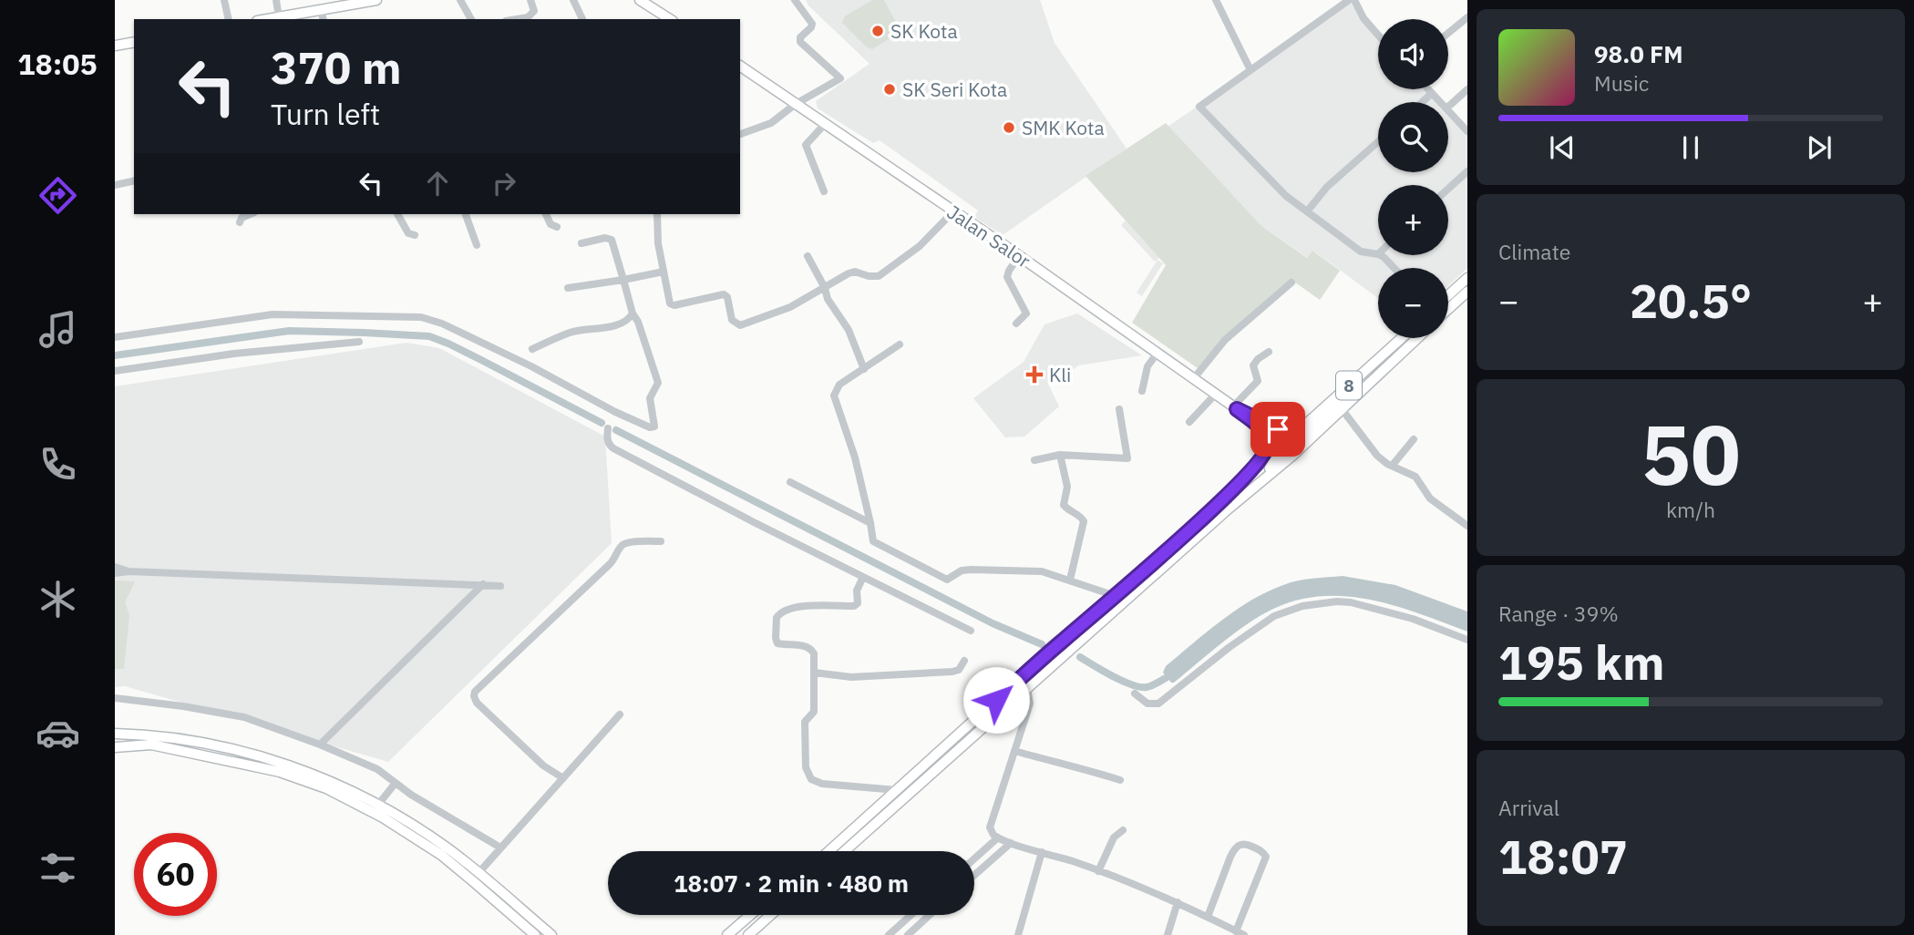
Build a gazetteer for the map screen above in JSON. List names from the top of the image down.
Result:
{
  "streets": {
    "main road": ["Jalan Salor", "8"]
  },
  "crossings": [
    ["Jalan Salor", "8"]
  ],
  "places": {
    "other": ["SK Kota", "SK Seri Kota", "SMK Kota"],
    "health": ["Kli"]
  },
  "page": {
    "tabs": "18:05",
    "map_buttons": ["+", "−"],
    "turn": ["370 m", "Turn left"],
    "song": ["98.0 FM", "Music"],
    "tile": [
      "Climate",
      ["50", "km/h"],
      ["Range · 39%", "195 km"],
      ["Arrival", "18:07"]
    ],
    "heat": ["−", "20.5°", "+"],
    "limit": "60",
    "trip": "18:07 · 2 min · 480 m"
  }
}
